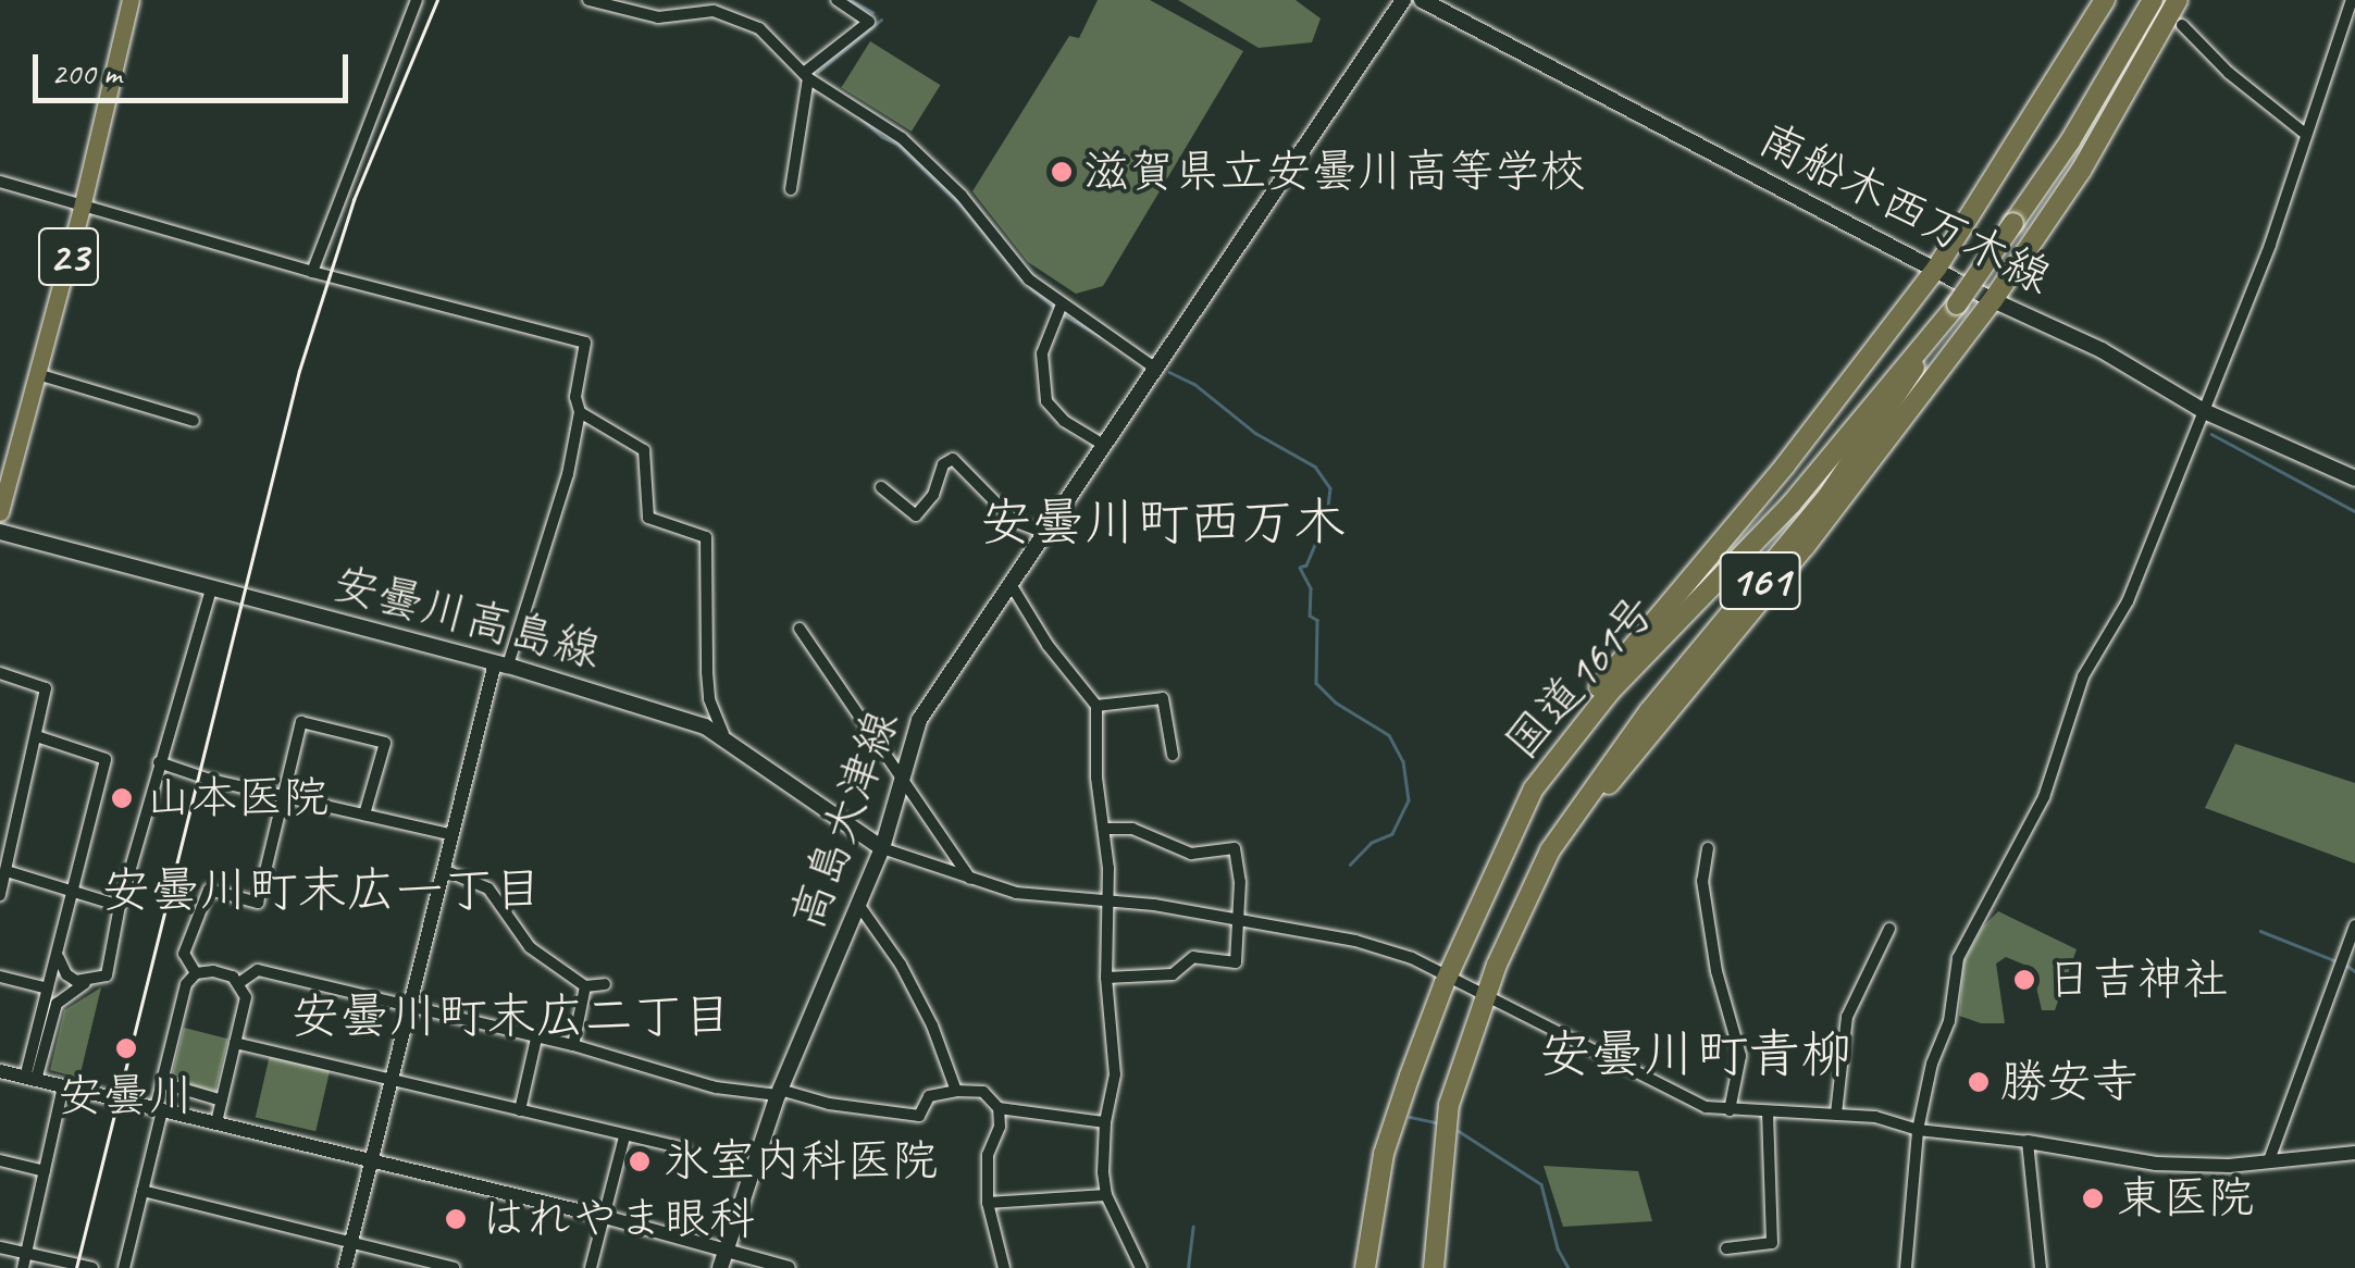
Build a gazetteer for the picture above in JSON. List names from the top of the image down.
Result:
{
  "streets": {
    "highway": ["161", "国道161号"],
    "main road": [
      "南船木西万木線",
      "23",
      "安曇川高島線",
      "高島大津線"
    ]
  },
  "crossings": [
    ["安曇川高島線", "高島大津線"]
  ],
  "districts": [
    "安曇川町西万木",
    "安曇川町末広一丁目",
    "安曇川町末広二丁目",
    "安曇川町青柳"
  ],
  "places": [
    "滋賀県立安曇川高等学校",
    "山本医院",
    "日吉神社",
    "安曇川",
    "勝安寺",
    "氷室内科医院",
    "東医院",
    "はれやま眼科"
  ],
  "scale_bar": "200 m"
}
